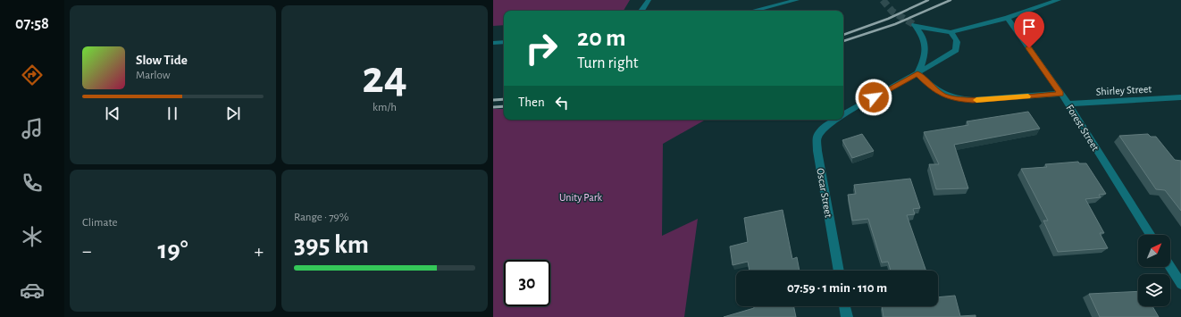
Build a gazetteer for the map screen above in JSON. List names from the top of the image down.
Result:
{
  "streets": {
    "street": ["Shirley Street", "Forest Street", "Oscar Street"]
  },
  "crossings": [
    ["Shirley Street", "Forest Street"]
  ],
  "parks": ["Unity Park"],
  "north": "top right",
  "page": {
    "tabs": "07:58",
    "tile": [
      ["24", "km/h"],
      "Climate",
      ["Range · 79%", "395 km"]
    ],
    "turn": ["20 m", "Turn right"],
    "song": ["Slow Tide", "Marlow"],
    "then": "Then",
    "heat": ["−", "19°", "+"],
    "limit": "30",
    "trip": "07:59 · 1 min · 110 m"
  }
}
